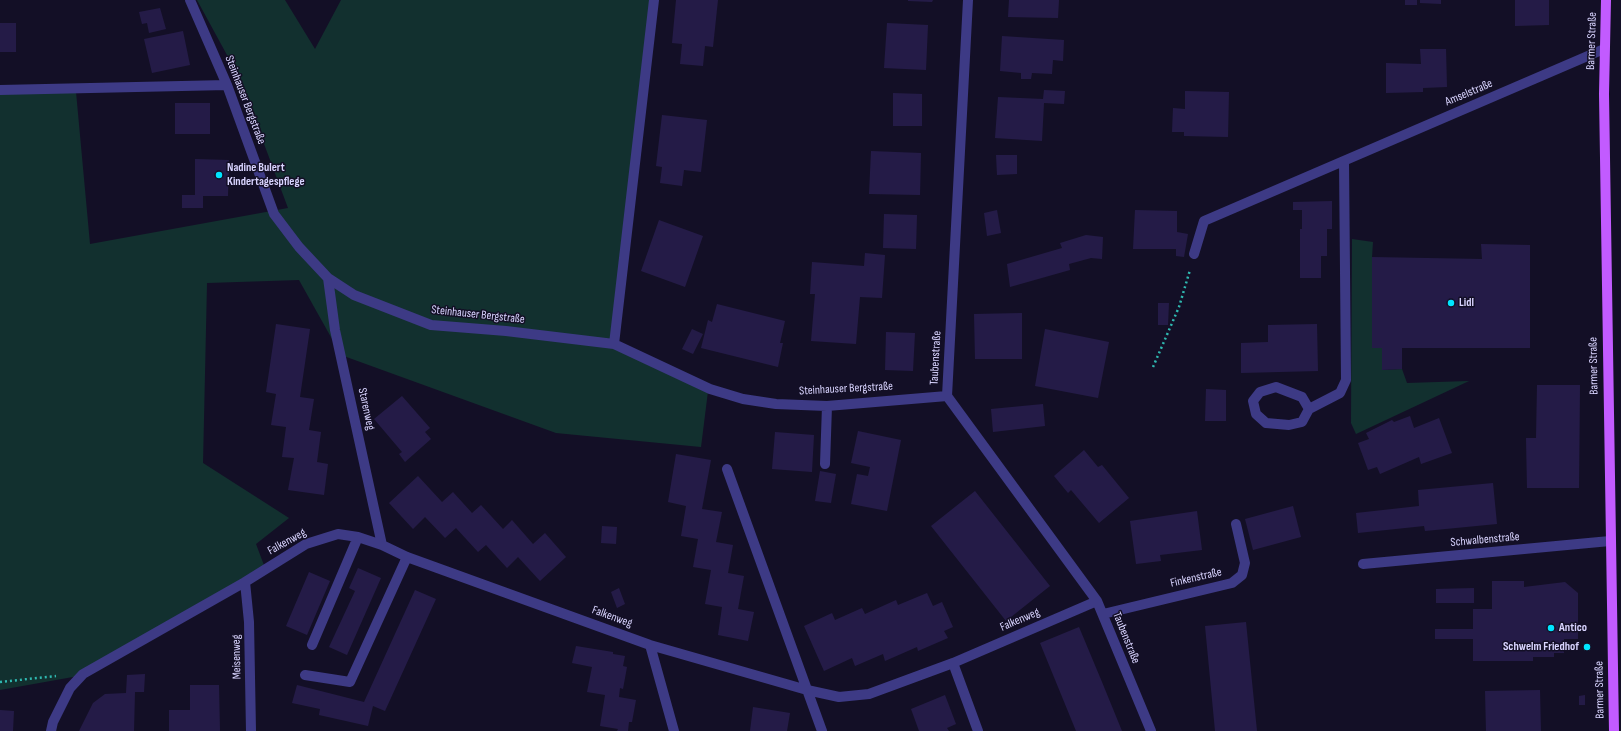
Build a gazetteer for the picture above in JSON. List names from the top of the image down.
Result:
{
  "streets": {
    "main road": ["Barmer Straße"],
    "street": [
      "Amselstraße",
      "Steinhauser Bergstraße",
      "Taubenstraße",
      "Starenweg",
      "Schwalbenstraße",
      "Falkenweg",
      "Finkenstraße",
      "Meisenweg"
    ]
  },
  "crossings": [
    ["Barmer Straße", "Amselstraße"],
    ["Barmer Straße", "Schwalbenstraße"],
    ["Steinhauser Bergstraße", "Taubenstraße"],
    ["Steinhauser Bergstraße", "Starenweg"],
    ["Taubenstraße", "Falkenweg"],
    ["Taubenstraße", "Finkenstraße"],
    ["Starenweg", "Falkenweg"],
    ["Falkenweg", "Meisenweg"]
  ],
  "places": [
    "Nadine Bulert Kindertagespflege",
    "Lidl",
    "Antico",
    "Schwelm Friedhof"
  ]
}
